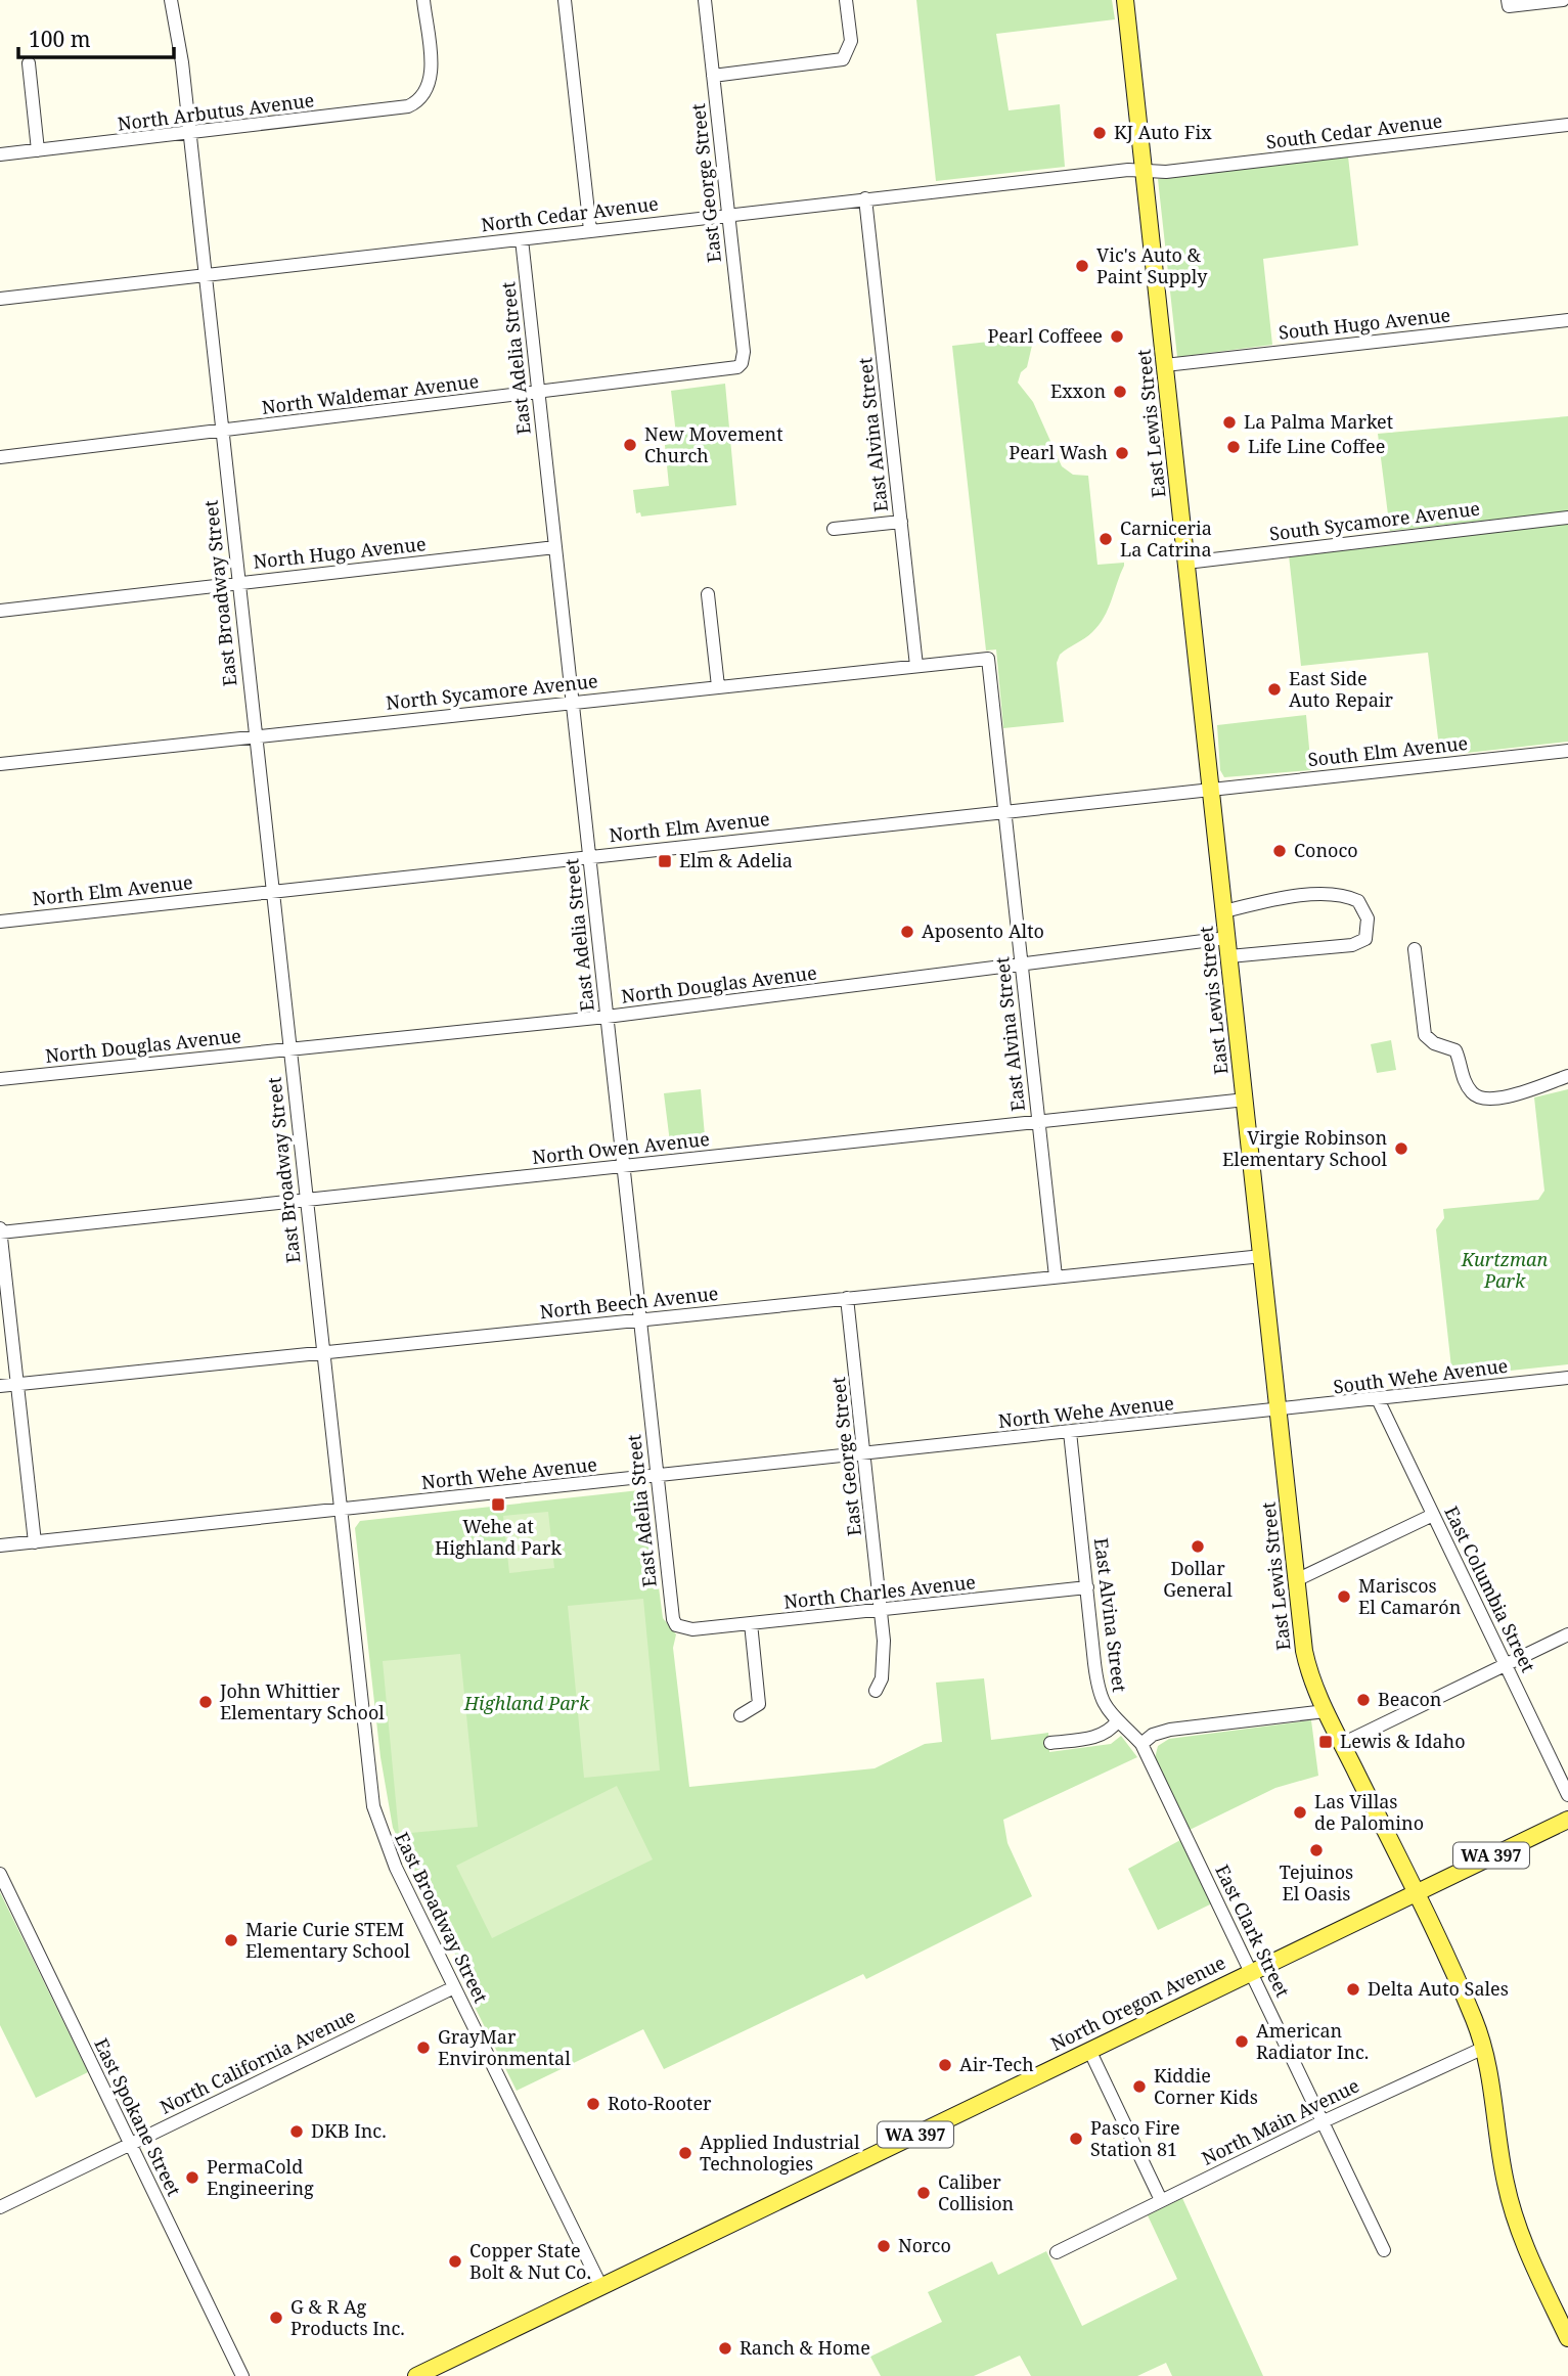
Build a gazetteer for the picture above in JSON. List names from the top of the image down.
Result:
{
  "streets": {
    "main road": ["East Lewis Street", "WA 397", "North Oregon Avenue"],
    "street": [
      "North Arbutus Avenue",
      "South Cedar Avenue",
      "East George Street",
      "North Cedar Avenue",
      "South Hugo Avenue",
      "East Adelia Street",
      "North Waldemar Avenue",
      "East Alvina Street",
      "South Sycamore Avenue",
      "North Hugo Avenue",
      "East Broadway Street",
      "North Sycamore Avenue",
      "South Elm Avenue",
      "North Elm Avenue",
      "North Douglas Avenue",
      "North Owen Avenue",
      "North Beech Avenue",
      "South Wehe Avenue",
      "North Wehe Avenue",
      "East Columbia Street",
      "North Charles Avenue",
      "East Clark Street",
      "North California Avenue",
      "East Spokane Street",
      "North Main Avenue"
    ]
  },
  "crossings": [
    ["North Arbutus Avenue", "East Broadway Street"],
    ["South Cedar Avenue", "North Cedar Avenue"],
    ["South Cedar Avenue", "East Lewis Street"],
    ["East George Street", "North Cedar Avenue"],
    ["East George Street", "North Waldemar Avenue"],
    ["East George Street", "North Beech Avenue"],
    ["East George Street", "North Wehe Avenue"],
    ["East George Street", "North Charles Avenue"],
    ["North Cedar Avenue", "East Adelia Street"],
    ["North Cedar Avenue", "East Lewis Street"],
    ["North Cedar Avenue", "East Alvina Street"],
    ["North Cedar Avenue", "East Broadway Street"],
    ["South Hugo Avenue", "East Lewis Street"],
    ["East Adelia Street", "North Waldemar Avenue"],
    ["East Adelia Street", "North Hugo Avenue"],
    ["East Adelia Street", "North Sycamore Avenue"],
    ["East Adelia Street", "North Elm Avenue"],
    ["East Adelia Street", "North Douglas Avenue"],
    ["East Adelia Street", "North Owen Avenue"],
    ["East Adelia Street", "North Beech Avenue"],
    ["East Adelia Street", "North Wehe Avenue"],
    ["East Adelia Street", "North Charles Avenue"],
    ["North Waldemar Avenue", "East Broadway Street"],
    ["East Lewis Street", "South Sycamore Avenue"],
    ["East Lewis Street", "South Elm Avenue"],
    ["East Lewis Street", "North Elm Avenue"],
    ["East Lewis Street", "North Douglas Avenue"],
    ["East Lewis Street", "North Owen Avenue"],
    ["East Lewis Street", "North Beech Avenue"],
    ["East Lewis Street", "South Wehe Avenue"],
    ["East Lewis Street", "North Wehe Avenue"],
    ["East Lewis Street", "WA 397"],
    ["East Lewis Street", "North Oregon Avenue"],
    ["East Lewis Street", "North Main Avenue"],
    ["East Alvina Street", "North Sycamore Avenue"],
    ["East Alvina Street", "North Elm Avenue"],
    ["East Alvina Street", "North Douglas Avenue"],
    ["East Alvina Street", "North Owen Avenue"],
    ["East Alvina Street", "North Beech Avenue"],
    ["East Alvina Street", "North Wehe Avenue"],
    ["East Alvina Street", "North Charles Avenue"],
    ["East Alvina Street", "East Clark Street"],
    ["North Hugo Avenue", "East Broadway Street"],
    ["East Broadway Street", "North Sycamore Avenue"],
    ["East Broadway Street", "North Elm Avenue"],
    ["East Broadway Street", "North Douglas Avenue"],
    ["East Broadway Street", "North Owen Avenue"],
    ["East Broadway Street", "North Beech Avenue"],
    ["East Broadway Street", "North Wehe Avenue"],
    ["East Broadway Street", "North Oregon Avenue"],
    ["East Broadway Street", "North California Avenue"],
    ["South Elm Avenue", "North Elm Avenue"],
    ["South Wehe Avenue", "North Wehe Avenue"],
    ["South Wehe Avenue", "East Columbia Street"],
    ["WA 397", "North Oregon Avenue"],
    ["East Clark Street", "North Oregon Avenue"],
    ["East Clark Street", "North Main Avenue"],
    ["North California Avenue", "East Spokane Street"]
  ],
  "parks": ["Kurtzman Park", "Highland Park"],
  "places": {
    "other": [
      "KJ Auto Fix",
      "Vic's Auto & Paint Supply",
      "Pearl Coffeee",
      "Exxon",
      "La Palma Market",
      "New Movement Church",
      "Life Line Coffee",
      "Pearl Wash",
      "Carniceria La Catrina",
      "East Side Auto Repair",
      "Conoco",
      "Aposento Alto",
      "Virgie Robinson Elementary School",
      "Dollar General",
      "Mariscos El Camarón",
      "Beacon",
      "John Whittier Elementary School",
      "Las Villas de Palomino",
      "Tejuinos El Oasis",
      "Marie Curie STEM Elementary School",
      "Delta Auto Sales",
      "American Radiator Inc.",
      "GrayMar Environmental",
      "Air-Tech",
      "Kiddie Corner Kids",
      "Roto-Rooter",
      "DKB Inc.",
      "Pasco Fire Station 81",
      "Applied Industrial Technologies",
      "PermaCold Engineering",
      "Caliber Collision",
      "Norco",
      "Copper State Bolt & Nut Co.",
      "G & R Ag Products Inc.",
      "Ranch & Home"
    ],
    "transit": ["Elm & Adelia", "Wehe at Highland Park", "Lewis & Idaho"]
  },
  "scale_bar": "100 m"
}
